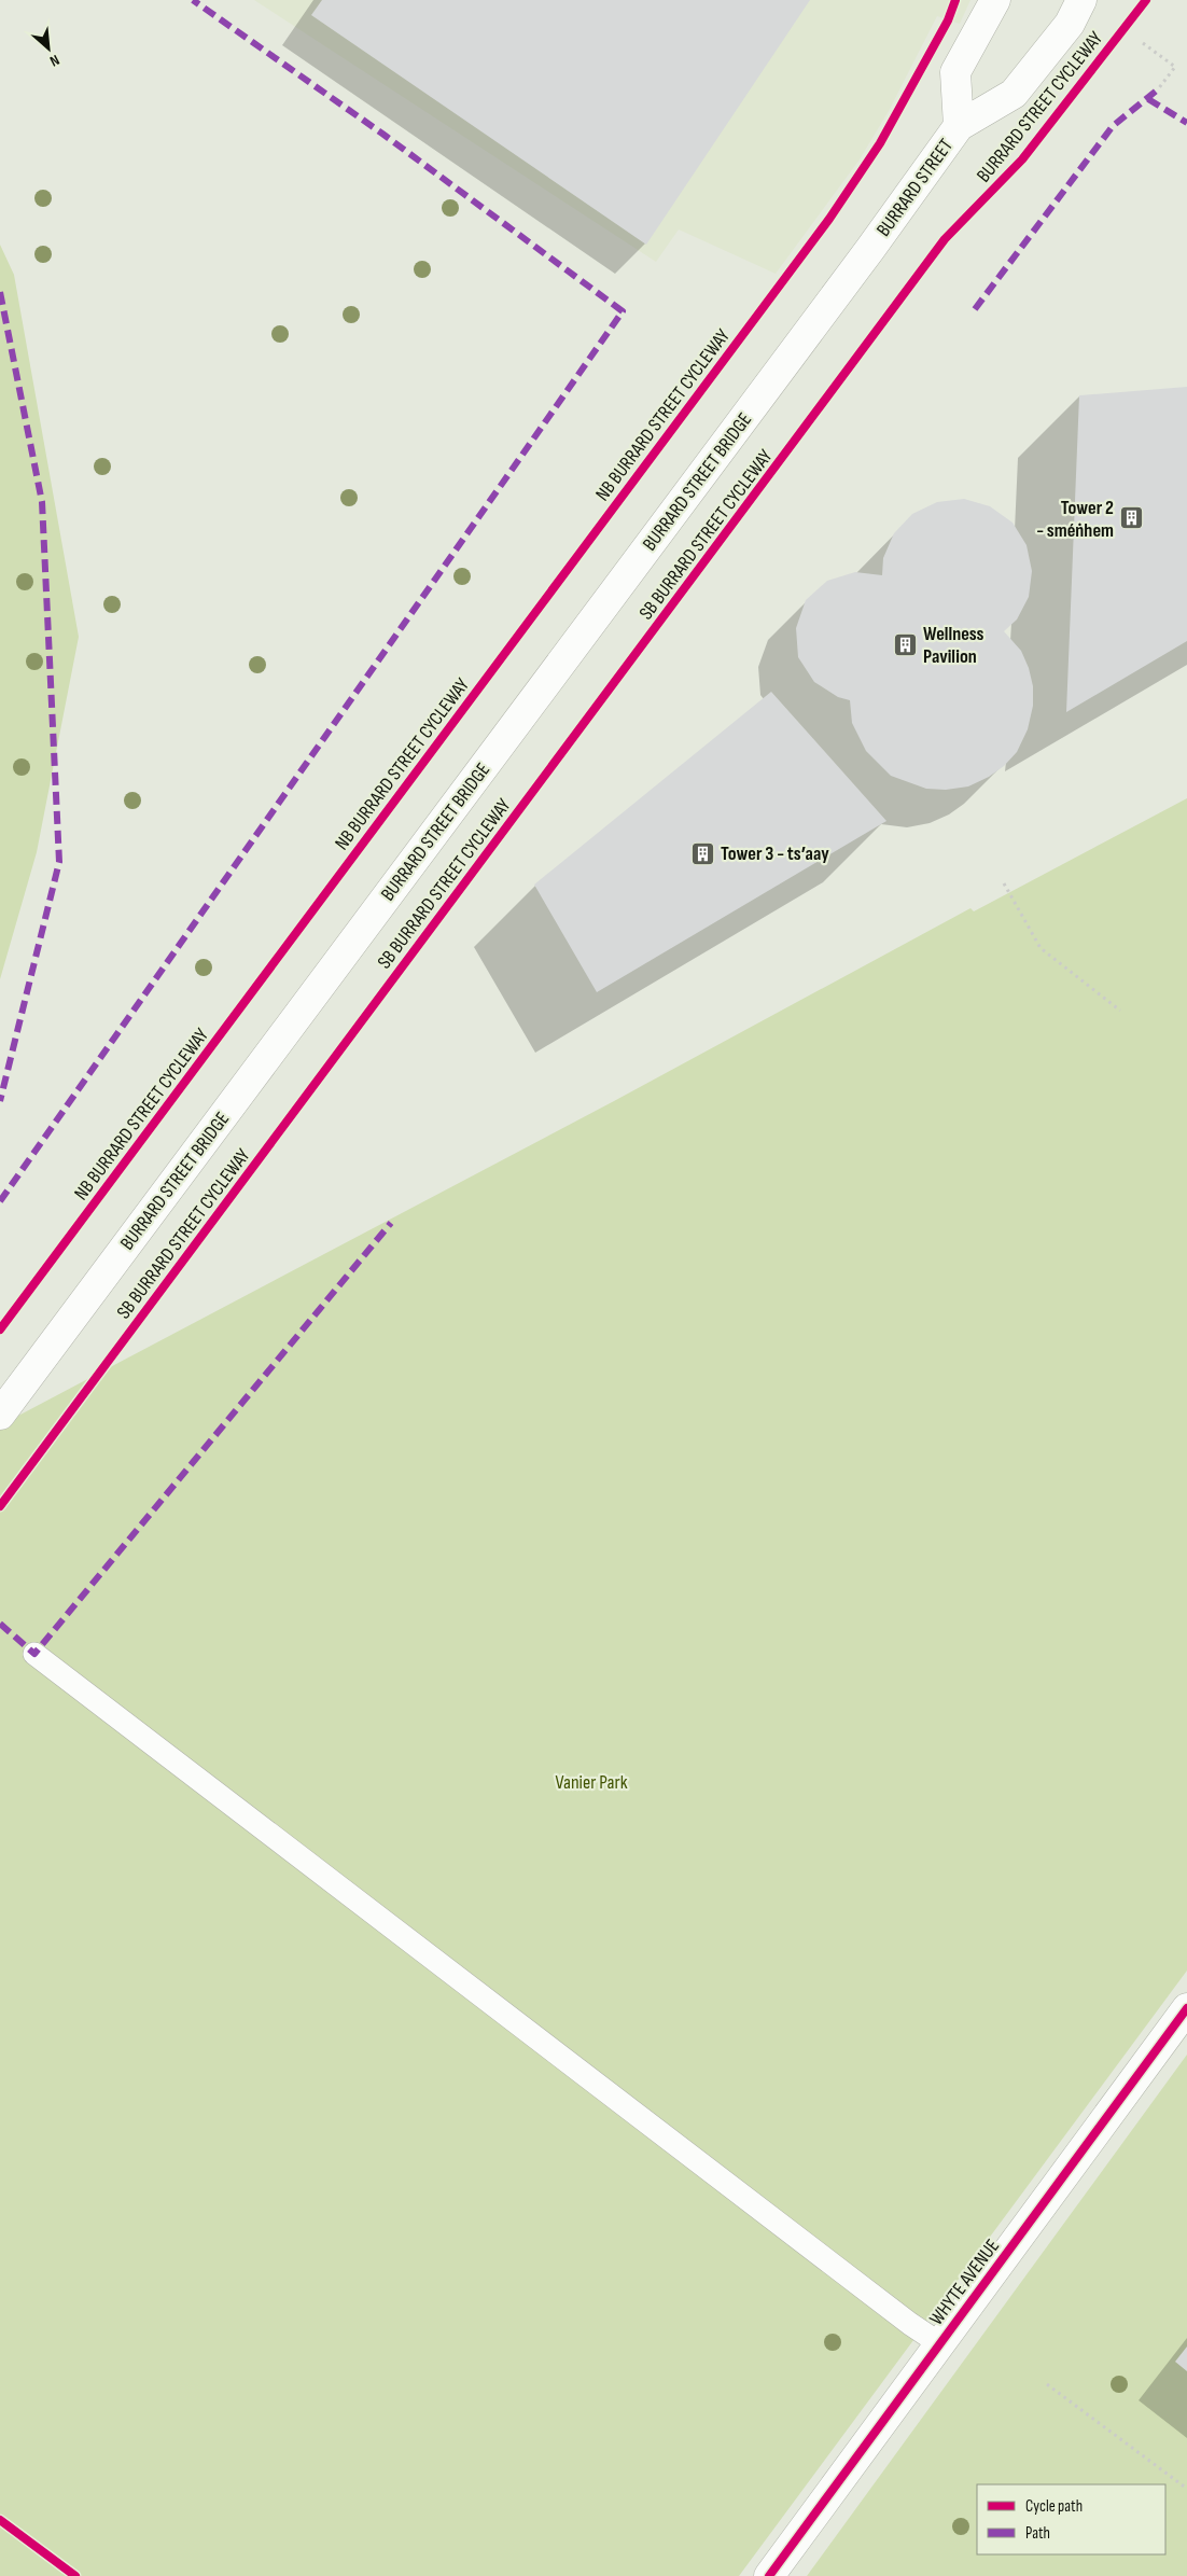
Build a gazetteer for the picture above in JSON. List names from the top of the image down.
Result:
{
  "streets": {
    "main road": ["BURRARD STREET", "BURRARD STREET BRIDGE", "WHYTE AVENUE"],
    "cycle path": ["BURRARD STREET CYCLEWAY", "NB BURRARD STREET CYCLEWAY"]
  },
  "crossings": [
    ["BURRARD STREET", "BURRARD STREET BRIDGE"]
  ],
  "parks": ["Vanier Park"],
  "places": {
    "building": ["Tower 2 - sméṅhem", "Wellness Pavilion", "Tower 3 - ts’aay"]
  },
  "legend": ["Cycle path", "Path"],
  "north": "bottom right"
}
